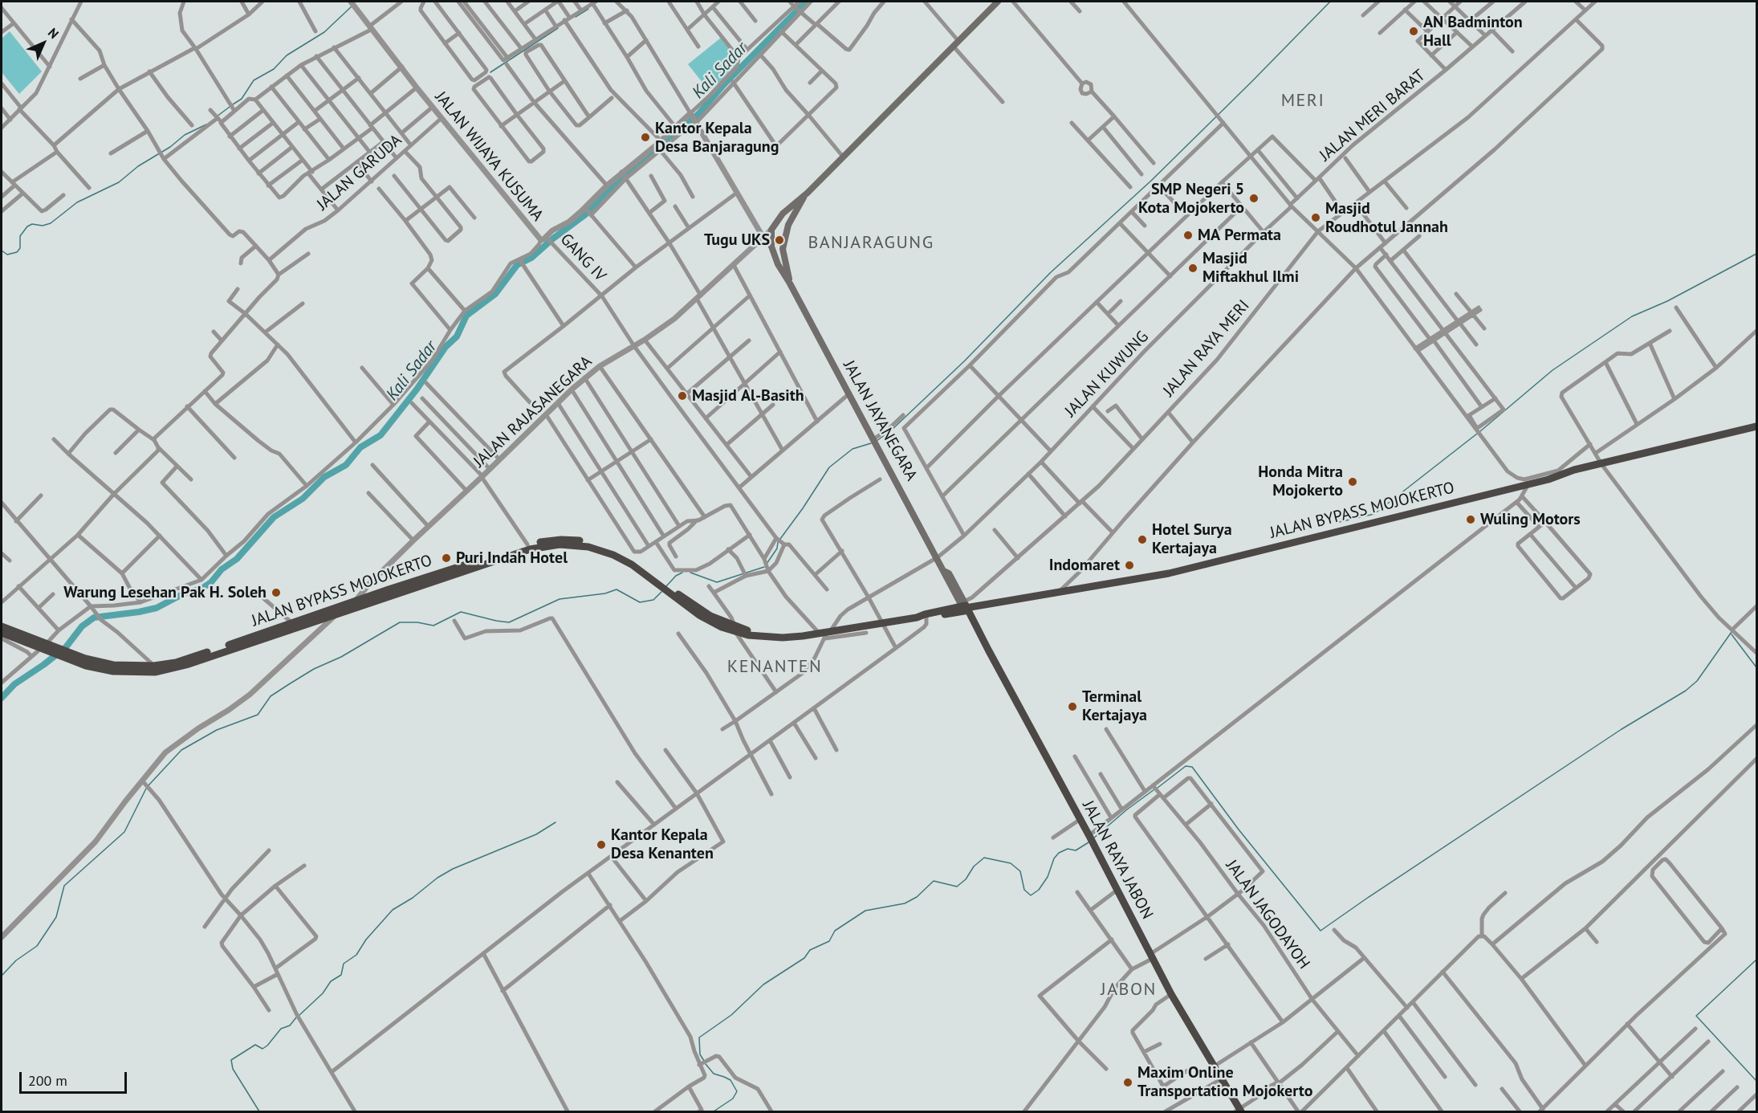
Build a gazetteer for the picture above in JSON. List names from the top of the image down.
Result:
{
  "streets": {
    "highway": ["JALAN BYPASS MOJOKERTO", "JALAN RAYA JABON"],
    "main road": ["JALAN JAYANEGARA"],
    "street": [
      "JALAN MERI BARAT",
      "JALAN WIJAYA KUSUMA",
      "JALAN GARUDA",
      "GANG IV",
      "JALAN RAYA MERI",
      "JALAN KUWUNG",
      "JALAN RAJASANEGARA",
      "JALAN JAGODAYOH"
    ]
  },
  "crossings": [
    ["JALAN MERI BARAT", "JALAN KUWUNG"],
    ["JALAN WIJAYA KUSUMA", "JALAN GARUDA"],
    ["JALAN WIJAYA KUSUMA", "GANG IV"],
    ["GANG IV", "JALAN RAJASANEGARA"],
    ["JALAN RAYA MERI", "JALAN JAYANEGARA"],
    ["JALAN RAYA MERI", "JALAN BYPASS MOJOKERTO"],
    ["JALAN RAYA MERI", "JALAN RAYA JABON"],
    ["JALAN KUWUNG", "JALAN JAYANEGARA"],
    ["JALAN KUWUNG", "JALAN BYPASS MOJOKERTO"],
    ["JALAN RAJASANEGARA", "JALAN JAYANEGARA"],
    ["JALAN RAJASANEGARA", "JALAN BYPASS MOJOKERTO"],
    ["JALAN JAYANEGARA", "JALAN BYPASS MOJOKERTO"],
    ["JALAN JAYANEGARA", "JALAN RAYA JABON"],
    ["JALAN BYPASS MOJOKERTO", "JALAN RAYA JABON"]
  ],
  "districts": [
    "MERI",
    "BANJARAGUNG",
    "KENANTEN",
    "JABON"
  ],
  "water": ["Kali Sadar"],
  "places": [
    "AN Badminton Hall",
    "Kantor Kepala Desa Banjaragung",
    "SMP Negeri 5 Kota Mojokerto",
    "Masjid Roudhotul Jannah",
    "MA Permata",
    "Tugu UKS",
    "Masjid Miftakhul Ilmi",
    "Masjid Al-Basith",
    "Honda Mitra Mojokerto",
    "Wuling Motors",
    "Hotel Surya Kertajaya",
    "Puri Indah Hotel",
    "Indomaret",
    "Warung Lesehan Pak H. Soleh",
    "Terminal Kertajaya",
    "Kantor Kepala Desa Kenanten",
    "Maxim Online Transportation Mojokerto"
  ],
  "scale_bar": "200 m",
  "north": "top right"
}
